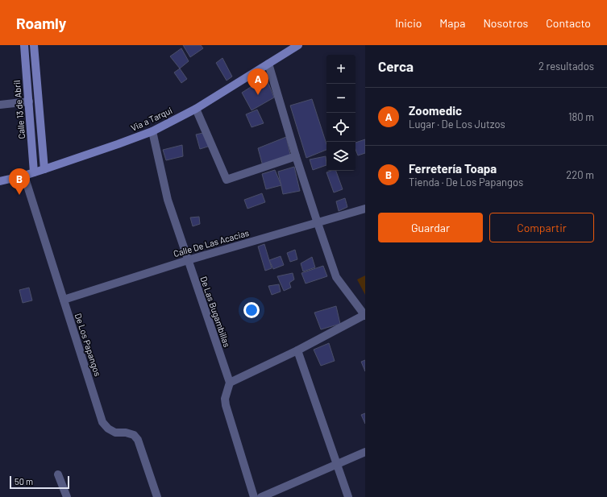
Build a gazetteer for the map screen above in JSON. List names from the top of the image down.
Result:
{
  "streets": {
    "street": [
      "Calle 13 de Abril",
      "Via a Tarqui",
      "Calle De Las Acacias",
      "De Las Bugambillas",
      "De Los Papangos"
    ]
  },
  "crossings": [
    ["Calle 13 de Abril", "Via a Tarqui"],
    ["Via a Tarqui", "De Las Bugambillas"],
    ["Via a Tarqui", "De Los Papangos"],
    ["Calle De Las Acacias", "De Las Bugambillas"],
    ["Calle De Las Acacias", "De Los Papangos"]
  ],
  "scale_bar": "50 m",
  "page": {
    "header": "Roamly",
    "nav": [
      "Inicio",
      "Mapa",
      "Nosotros",
      "Contacto"
    ],
    "heading": ["Cerca", "2 resultados"],
    "map_buttons": ["+", "−"],
    "pins": ["A", "B"],
    "list": [
      {
        "mark": "A",
        "name": "Zoomedic",
        "note": "Lugar · De Los Jutzos",
        "value": "180 m"
      },
      {
        "mark": "B",
        "name": "Ferretería Toapa",
        "note": "Tienda · De Los Papangos",
        "value": "220 m"
      }
    ],
    "buttons": ["Guardar", "Compartir"],
    "scale": "50 m"
  }
}
